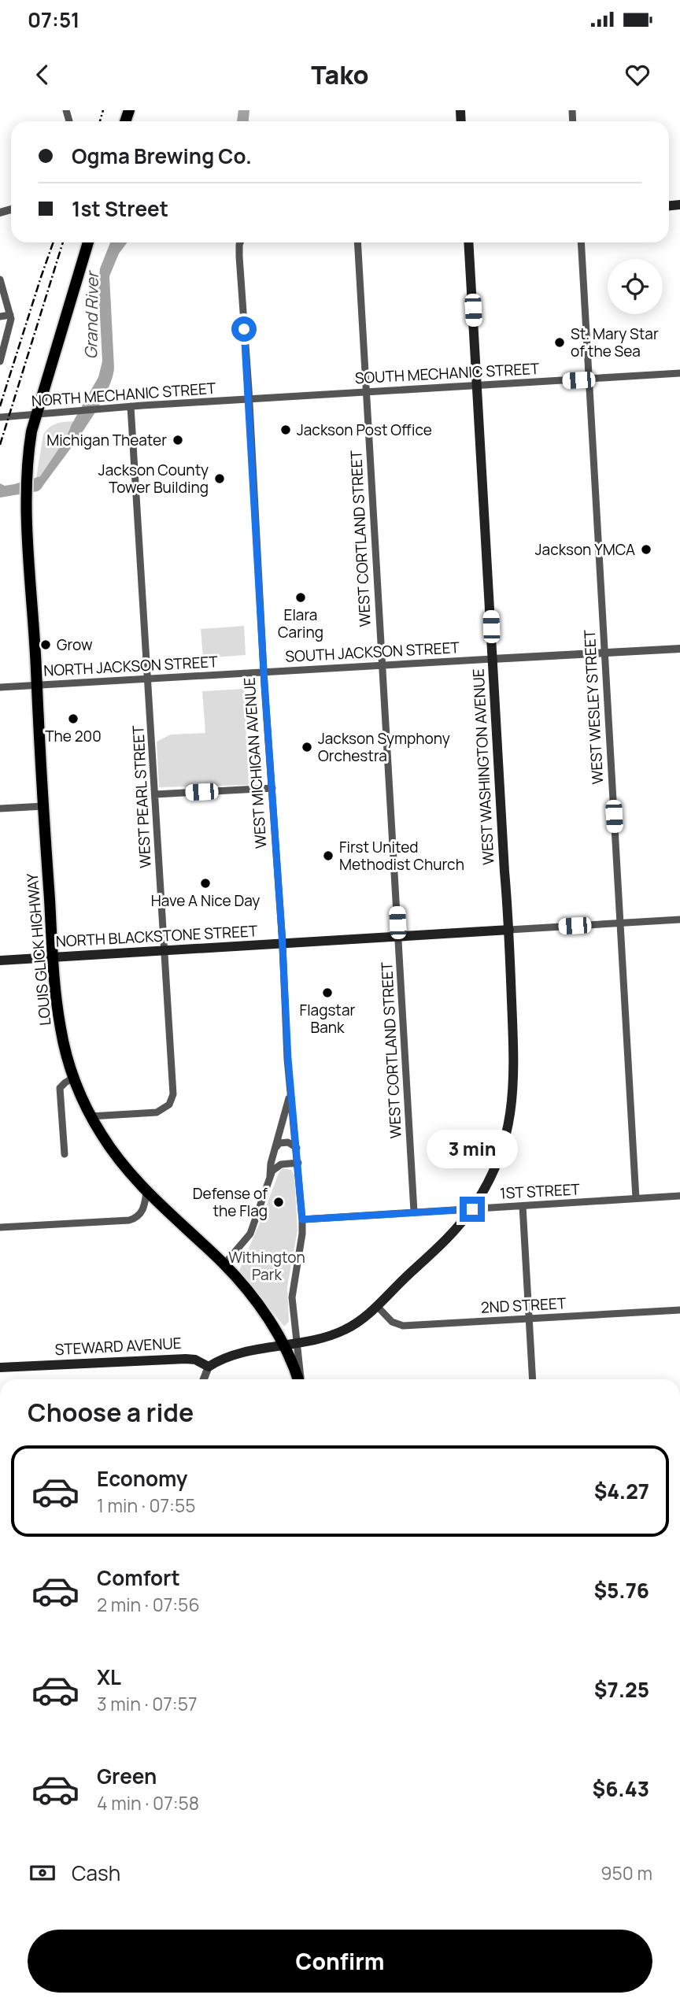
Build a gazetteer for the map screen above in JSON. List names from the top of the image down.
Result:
{
  "streets": {
    "main road": [
      "WEST WASHINGTON AVENUE",
      "NORTH BLACKSTONE STREET",
      "LOUIS GLICK HIGHWAY",
      "STEWARD AVENUE"
    ],
    "street": [
      "SOUTH MECHANIC STREET",
      "NORTH MECHANIC STREET",
      "WEST CORTLAND STREET",
      "SOUTH JACKSON STREET",
      "NORTH JACKSON STREET",
      "WEST WESLEY STREET",
      "WEST MICHIGAN AVENUE",
      "WEST PEARL STREET",
      "1ST STREET",
      "2ND STREET"
    ]
  },
  "crossings": [
    ["SOUTH MECHANIC STREET", "NORTH MECHANIC STREET"],
    ["SOUTH MECHANIC STREET", "WEST CORTLAND STREET"],
    ["SOUTH MECHANIC STREET", "WEST WESLEY STREET"],
    ["SOUTH MECHANIC STREET", "WEST MICHIGAN AVENUE"],
    ["SOUTH MECHANIC STREET", "WEST WASHINGTON AVENUE"],
    ["NORTH MECHANIC STREET", "WEST MICHIGAN AVENUE"],
    ["NORTH MECHANIC STREET", "WEST PEARL STREET"],
    ["NORTH MECHANIC STREET", "LOUIS GLICK HIGHWAY"],
    ["WEST CORTLAND STREET", "SOUTH JACKSON STREET"],
    ["WEST CORTLAND STREET", "NORTH BLACKSTONE STREET"],
    ["WEST CORTLAND STREET", "1ST STREET"],
    ["SOUTH JACKSON STREET", "NORTH JACKSON STREET"],
    ["SOUTH JACKSON STREET", "WEST WESLEY STREET"],
    ["SOUTH JACKSON STREET", "WEST MICHIGAN AVENUE"],
    ["SOUTH JACKSON STREET", "WEST WASHINGTON AVENUE"],
    ["NORTH JACKSON STREET", "WEST MICHIGAN AVENUE"],
    ["NORTH JACKSON STREET", "WEST PEARL STREET"],
    ["NORTH JACKSON STREET", "LOUIS GLICK HIGHWAY"],
    ["WEST WESLEY STREET", "1ST STREET"],
    ["WEST MICHIGAN AVENUE", "NORTH BLACKSTONE STREET"],
    ["WEST MICHIGAN AVENUE", "LOUIS GLICK HIGHWAY"],
    ["WEST MICHIGAN AVENUE", "1ST STREET"],
    ["WEST WASHINGTON AVENUE", "NORTH BLACKSTONE STREET"],
    ["WEST WASHINGTON AVENUE", "1ST STREET"],
    ["WEST PEARL STREET", "NORTH BLACKSTONE STREET"],
    ["WEST PEARL STREET", "LOUIS GLICK HIGHWAY"],
    ["NORTH BLACKSTONE STREET", "LOUIS GLICK HIGHWAY"]
  ],
  "water": ["Grand River"],
  "parks": ["Withington Park"],
  "places": [
    "St. Mary Star of the Sea",
    "Jackson Post Office",
    "Michigan Theater",
    "Jackson County Tower Building",
    "Jackson YMCA",
    "Elara Caring",
    "Grow",
    "The 200",
    "Jackson Symphony Orchestra",
    "First United Methodist Church",
    "Have A Nice Day",
    "Flagstar Bank",
    "Defense of the Flag"
  ],
  "page": {
    "status": "07:51",
    "header": "Tako",
    "banner": ["Ogma Brewing Co.", "1st Street"],
    "bubble": "3 min",
    "heading": "Choose a ride",
    "list": [
      {
        "name": "Economy",
        "note": "1 min · 07:55",
        "value": "$4.27"
      },
      {
        "name": "Comfort",
        "note": "2 min · 07:56",
        "value": "$5.76"
      },
      {
        "name": "XL",
        "note": "3 min · 07:57",
        "value": "$7.25"
      },
      {
        "name": "Green",
        "note": "4 min · 07:58",
        "value": "$6.43"
      }
    ],
    "pay": ["Cash", "950 m"],
    "buttons": "Confirm"
  }
}
